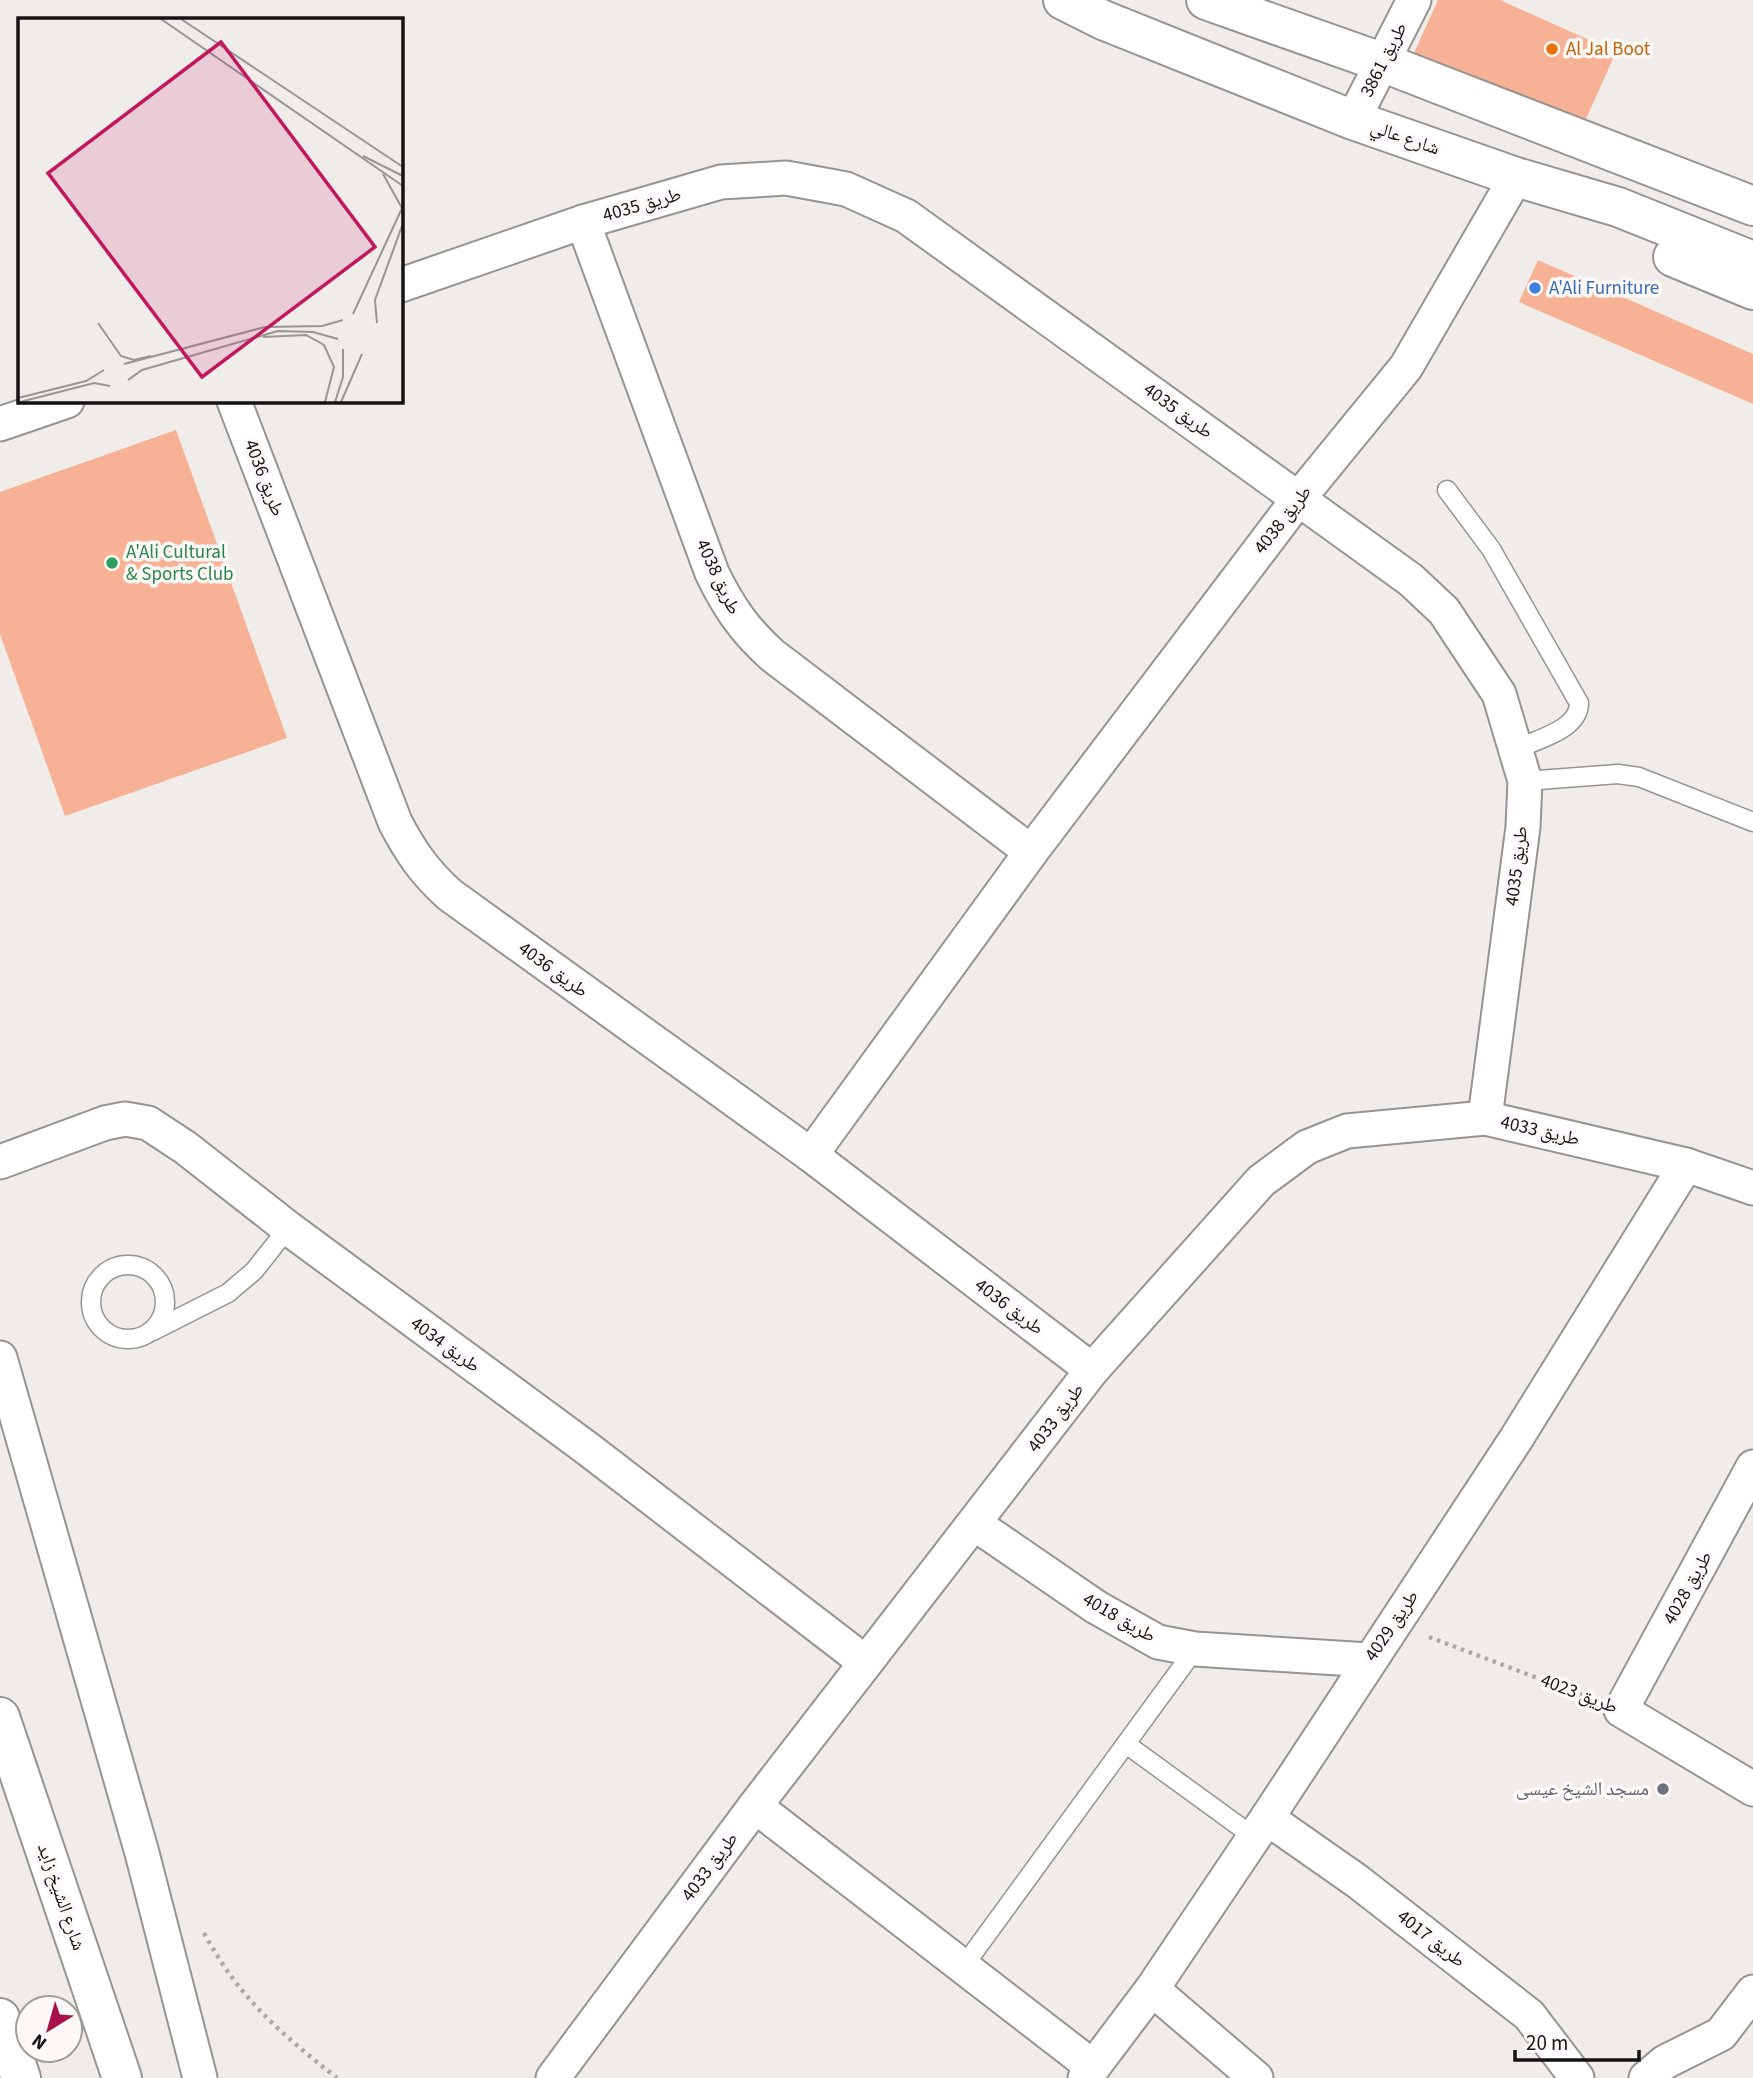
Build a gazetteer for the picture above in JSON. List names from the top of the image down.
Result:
{
  "streets": {
    "street": [
      "طريق 3861",
      "شارع عالي",
      "طريق 4035",
      "طريق 4036",
      "طريق 4038",
      "طريق 4033",
      "طريق 4034",
      "طريق 4028",
      "طريق 4018",
      "طريق 4029",
      "طريق 4023",
      "شارع الشيخ زايد",
      "طريق 4017"
    ]
  },
  "crossings": [
    ["طريق 3861", "شارع عالي"],
    ["شارع عالي", "طريق 4038"],
    ["طريق 4035", "طريق 4038"],
    ["طريق 4035", "طريق 4033"],
    ["طريق 4036", "طريق 4038"],
    ["طريق 4036", "طريق 4033"],
    ["طريق 4033", "طريق 4034"],
    ["طريق 4033", "طريق 4018"],
    ["طريق 4033", "طريق 4029"],
    ["طريق 4028", "طريق 4023"],
    ["طريق 4018", "طريق 4029"],
    ["طريق 4029", "طريق 4023"],
    ["طريق 4029", "طريق 4017"]
  ],
  "places": [
    "Al Jal Boot",
    "A'Ali Furniture",
    "A'Ali Cultural & Sports Club",
    "مسجد الشيخ عيسى"
  ],
  "scale_bar": "20 m",
  "north": "bottom left"
}
